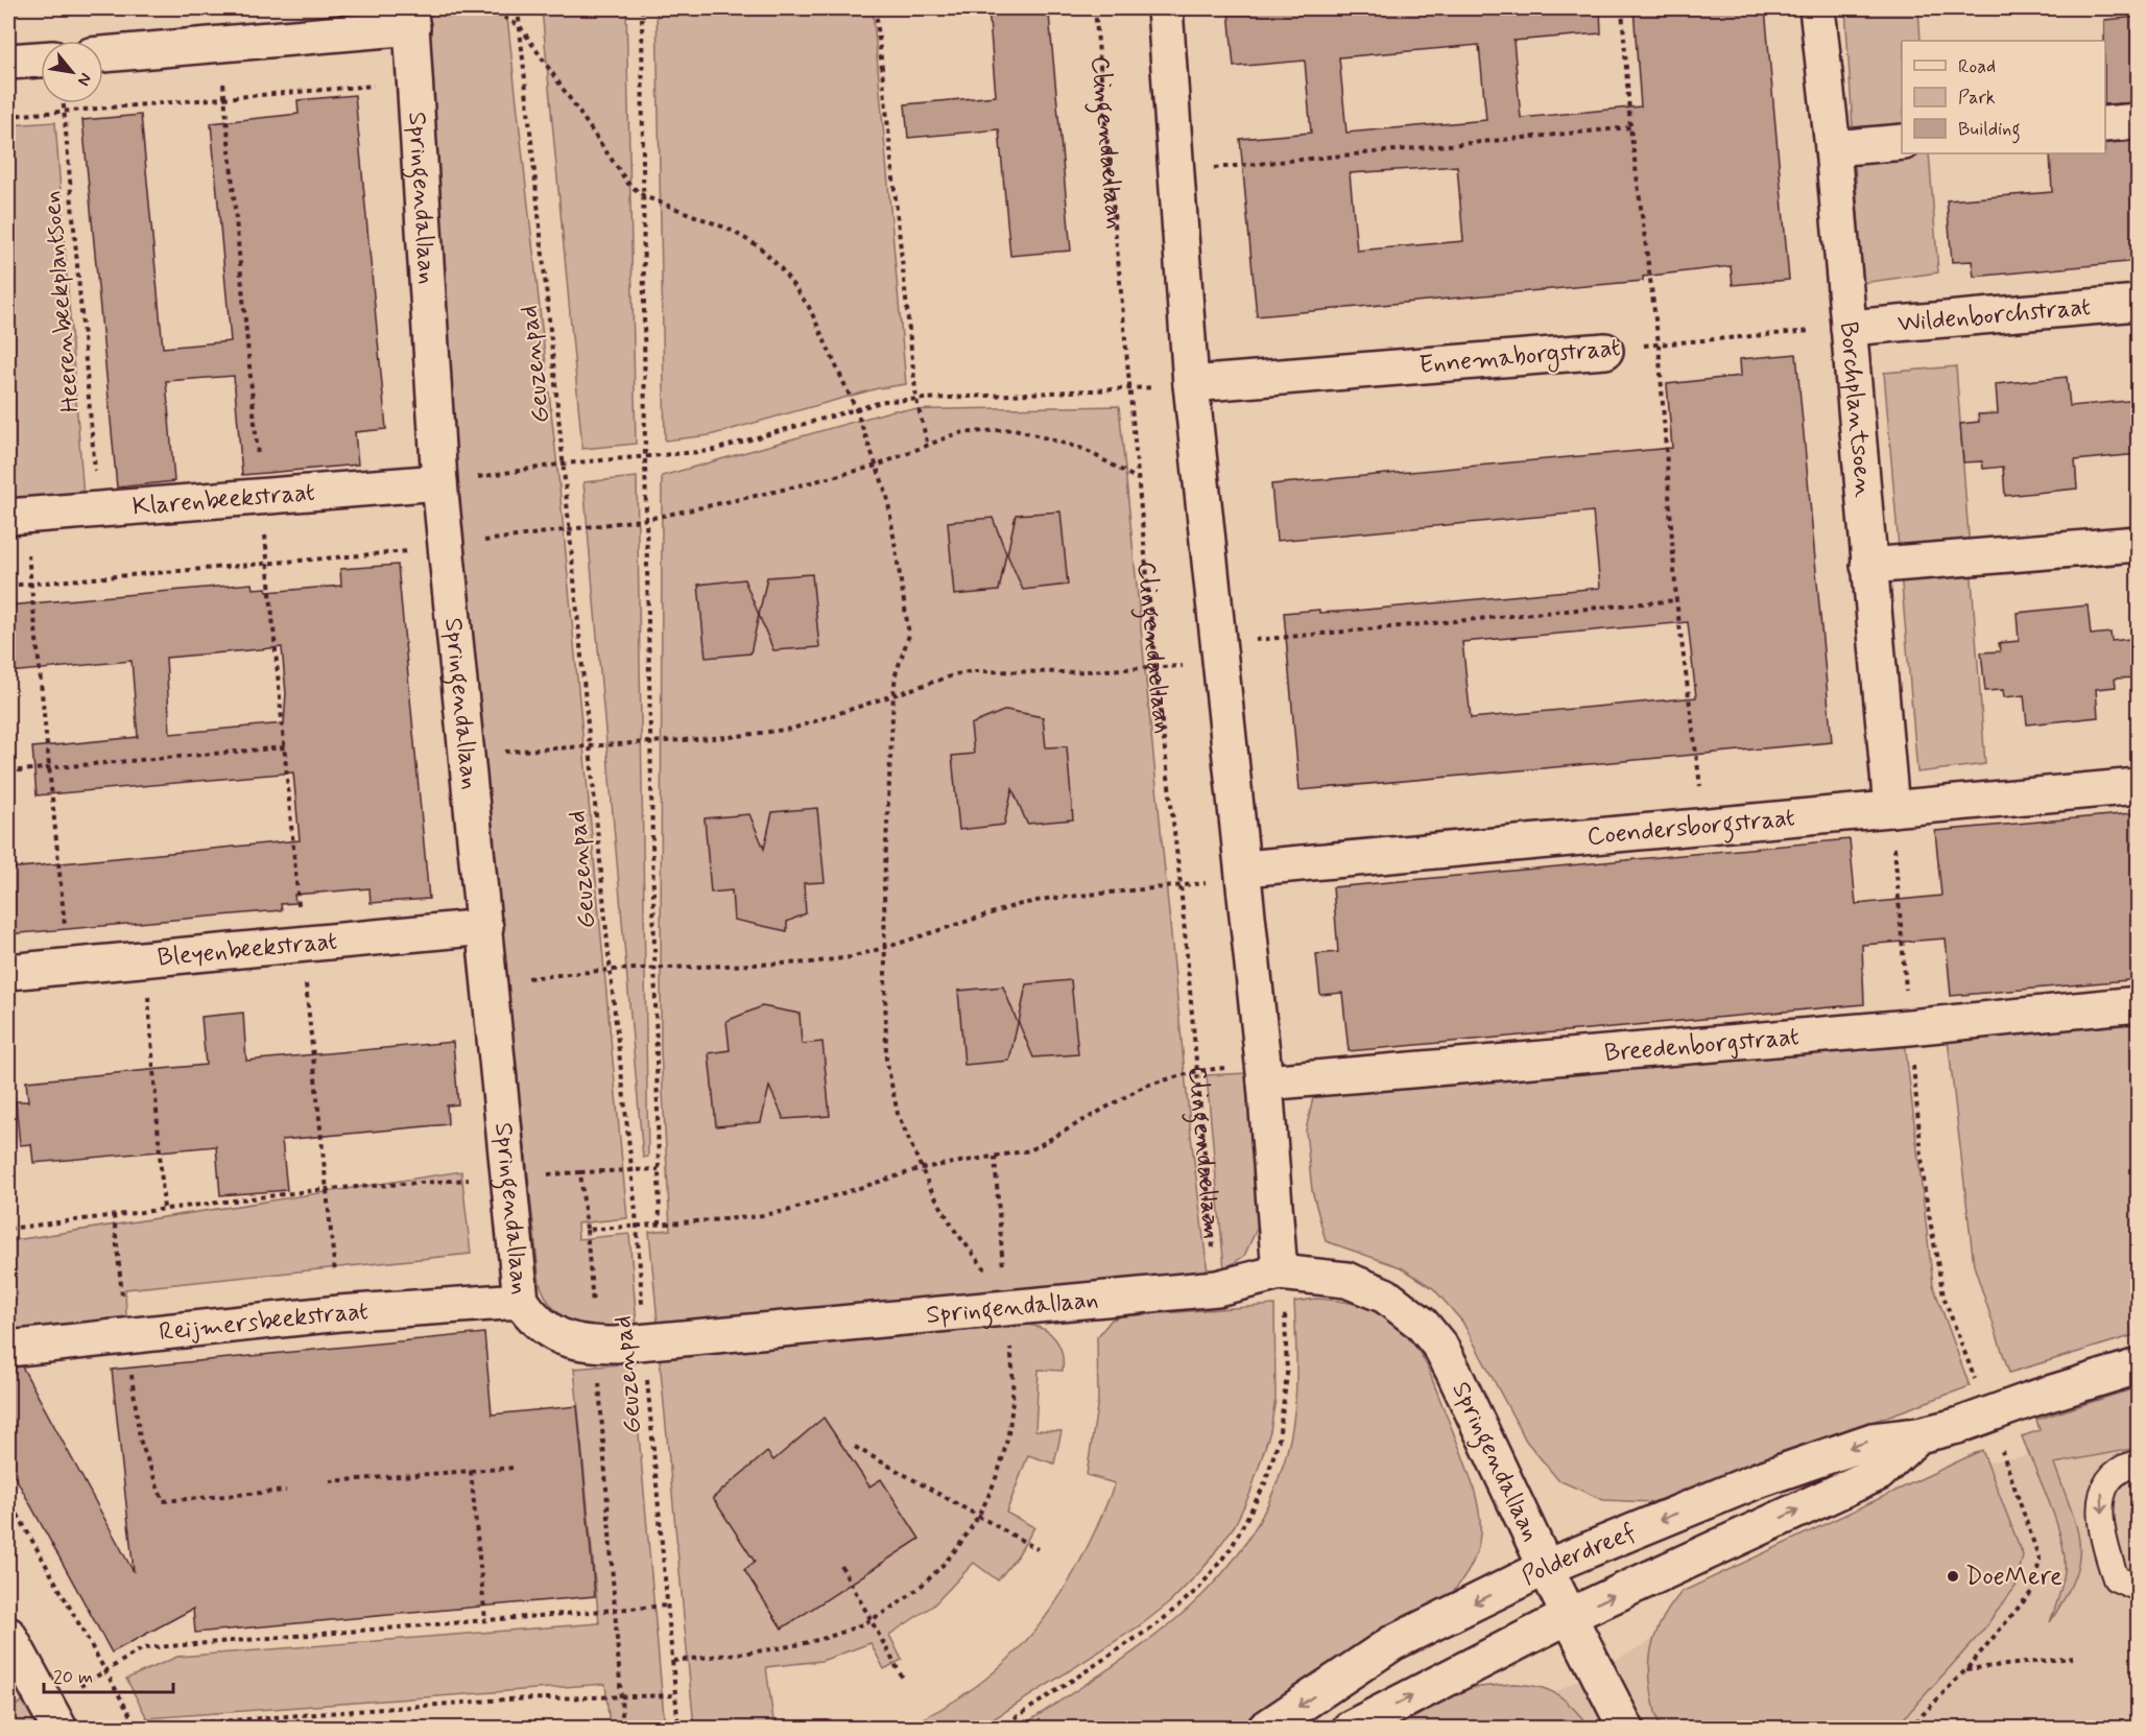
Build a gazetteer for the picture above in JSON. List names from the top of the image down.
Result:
{
  "streets": {
    "street": [
      "Springendallaan",
      "Wildenborchstraat",
      "Ennemaborgstraat",
      "Borchplantsoen",
      "Klarenbeekstraat",
      "Coendersborgstraat",
      "Bleyenbeekstraat",
      "Breedenborgstraat",
      "Reijmersbeekstraat",
      "Polderdreef"
    ],
    "path": ["Clingendaellaan", "Heerenbeekplantsoen", "Geuzenpad"]
  },
  "crossings": [
    ["Clingendaellaan", "Springendallaan"],
    ["Springendallaan", "Geuzenpad"],
    ["Springendallaan", "Klarenbeekstraat"],
    ["Springendallaan", "Bleyenbeekstraat"],
    ["Springendallaan", "Reijmersbeekstraat"],
    ["Springendallaan", "Polderdreef"],
    ["Heerenbeekplantsoen", "Klarenbeekstraat"],
    ["Wildenborchstraat", "Ennemaborgstraat"],
    ["Wildenborchstraat", "Borchplantsoen"],
    ["Ennemaborgstraat", "Borchplantsoen"],
    ["Borchplantsoen", "Coendersborgstraat"]
  ],
  "places": ["DoeMere"],
  "legend": ["Road", "Park", "Building"],
  "scale_bar": "20 m",
  "north": "bottom right"
}
